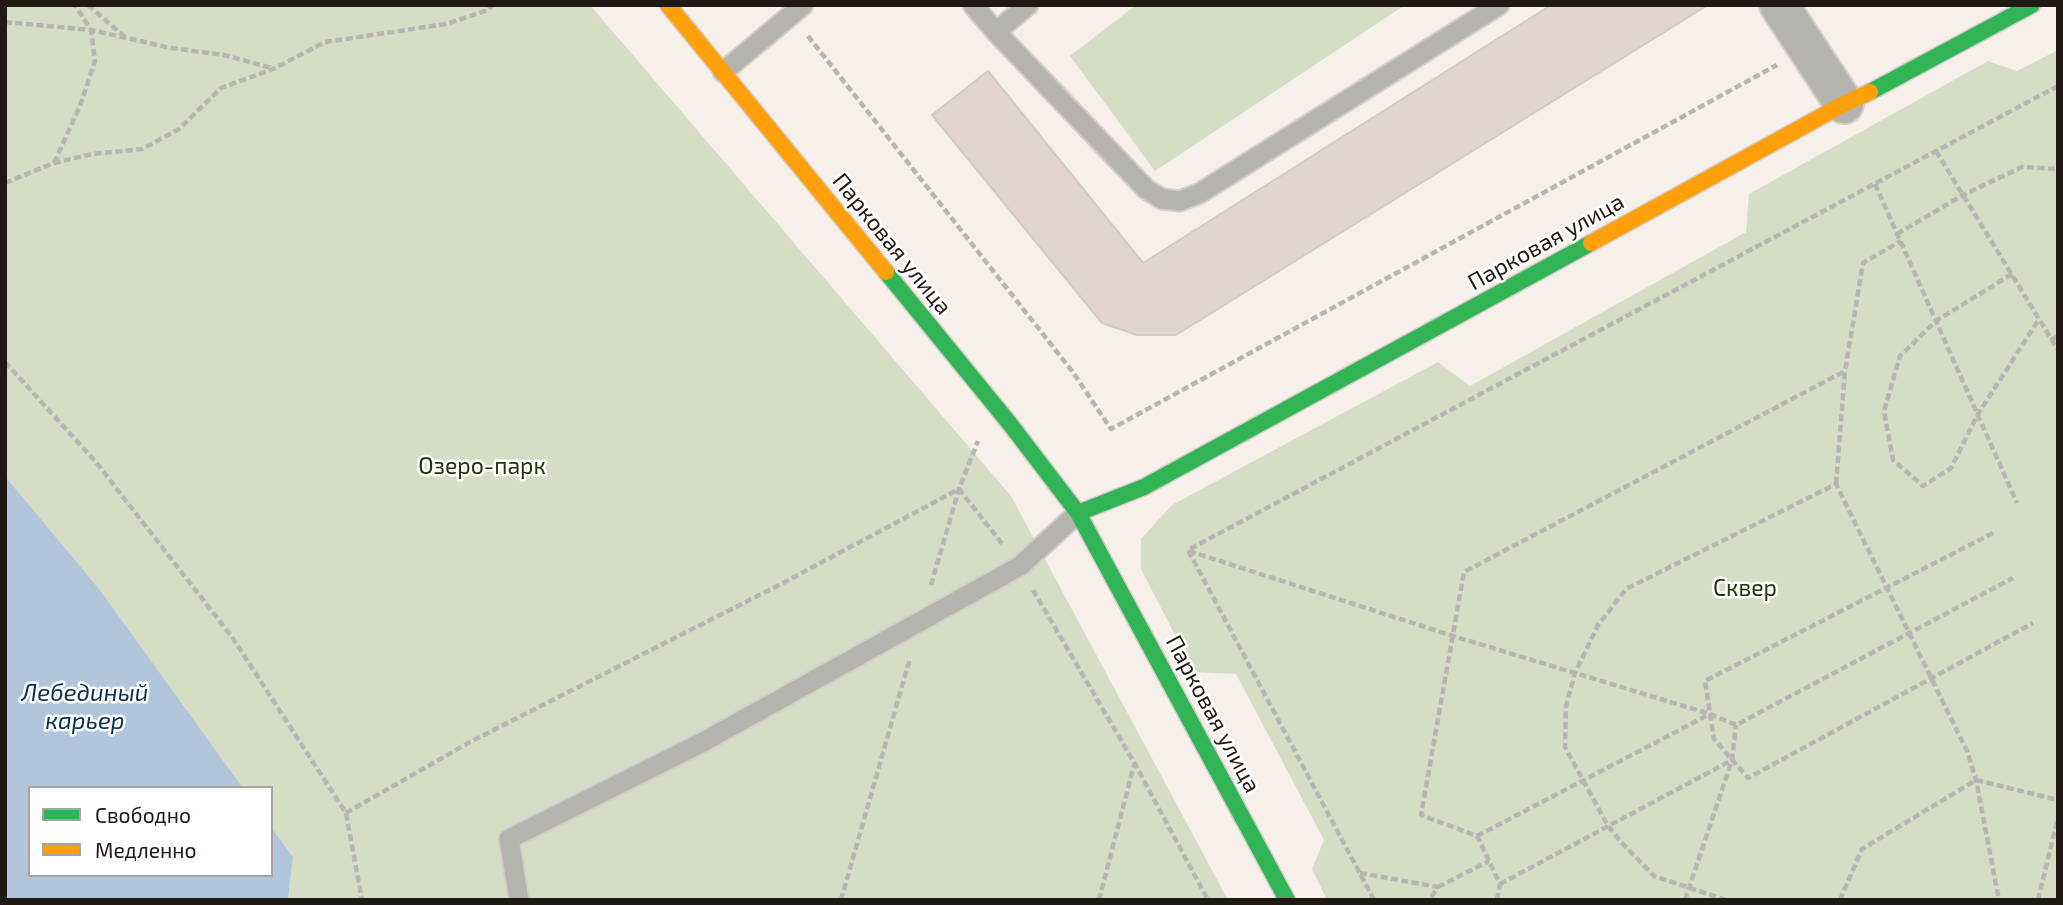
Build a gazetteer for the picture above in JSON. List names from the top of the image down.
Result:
{
  "streets": {
    "street": ["Парковая улица"]
  },
  "water": ["Лебединый карьер"],
  "parks": ["Озеро-парк", "Сквер"],
  "legend": ["Свободно", "Медленно"]
}
